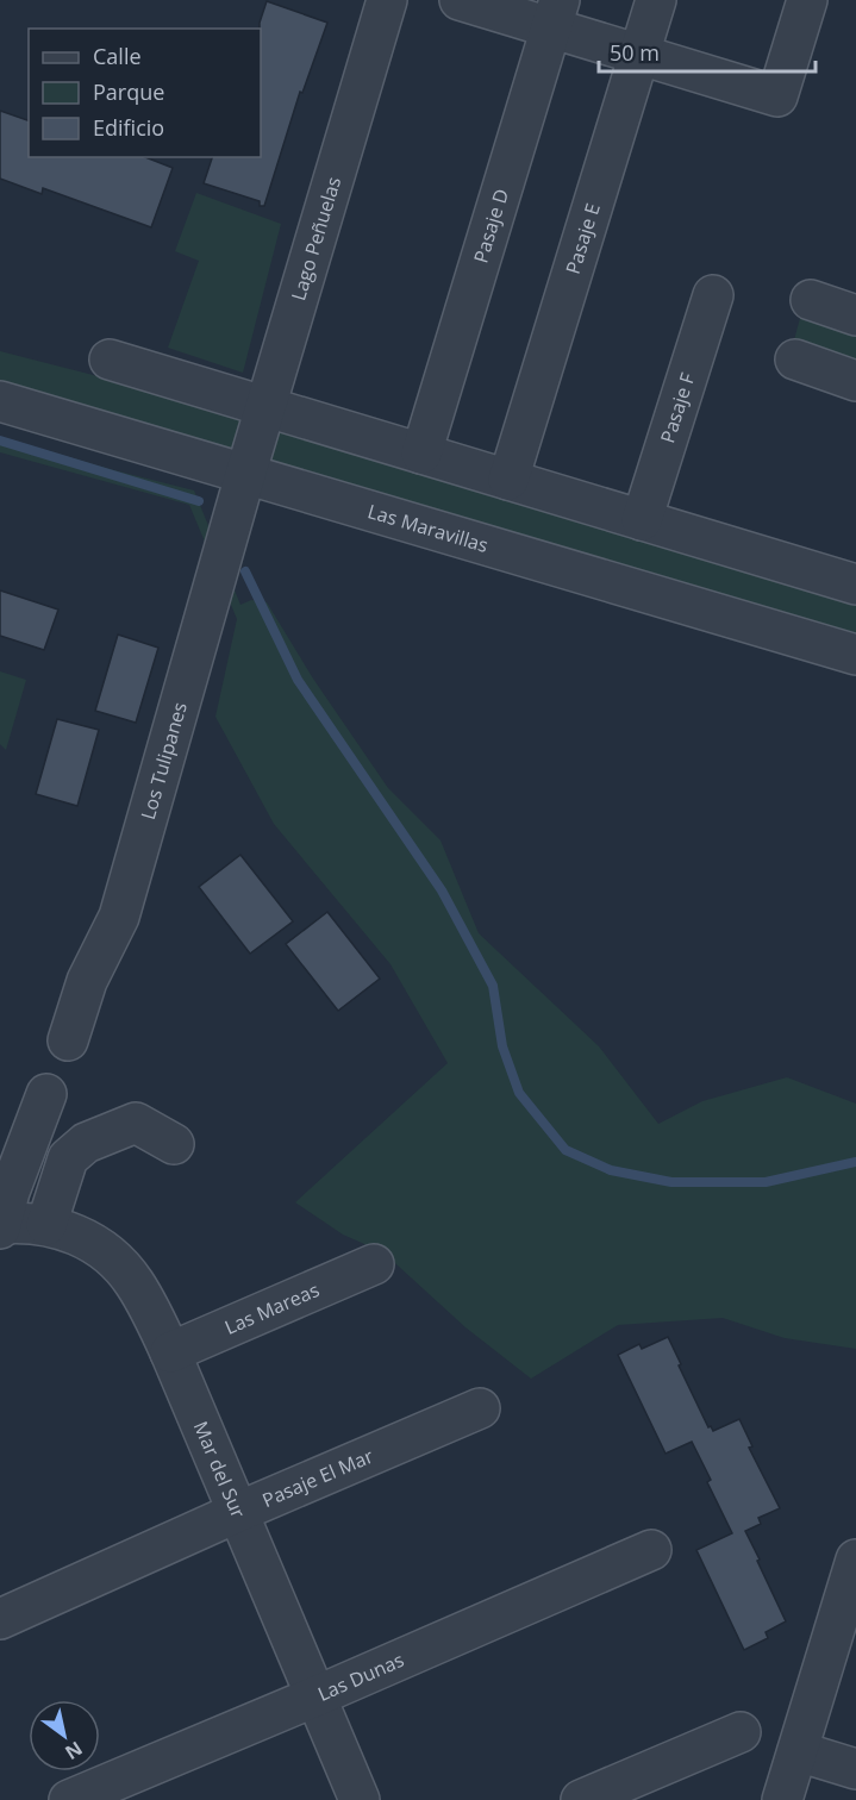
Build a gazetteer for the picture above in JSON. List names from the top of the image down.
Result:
{
  "streets": {
    "street": [
      "Pasaje D",
      "Lago Peñuelas",
      "Pasaje E",
      "Pasaje F",
      "Las Maravillas",
      "Los Tulipanes",
      "Las Mareas",
      "Mar del Sur",
      "Pasaje El Mar",
      "Las Dunas"
    ]
  },
  "crossings": [
    ["Lago Peñuelas", "Las Maravillas"],
    ["Lago Peñuelas", "Los Tulipanes"],
    ["Las Maravillas", "Los Tulipanes"],
    ["Las Mareas", "Mar del Sur"],
    ["Mar del Sur", "Pasaje El Mar"],
    ["Mar del Sur", "Las Dunas"]
  ],
  "legend": ["Calle", "Parque", "Edificio"],
  "scale_bar": "50 m",
  "north": "bottom right"
}
